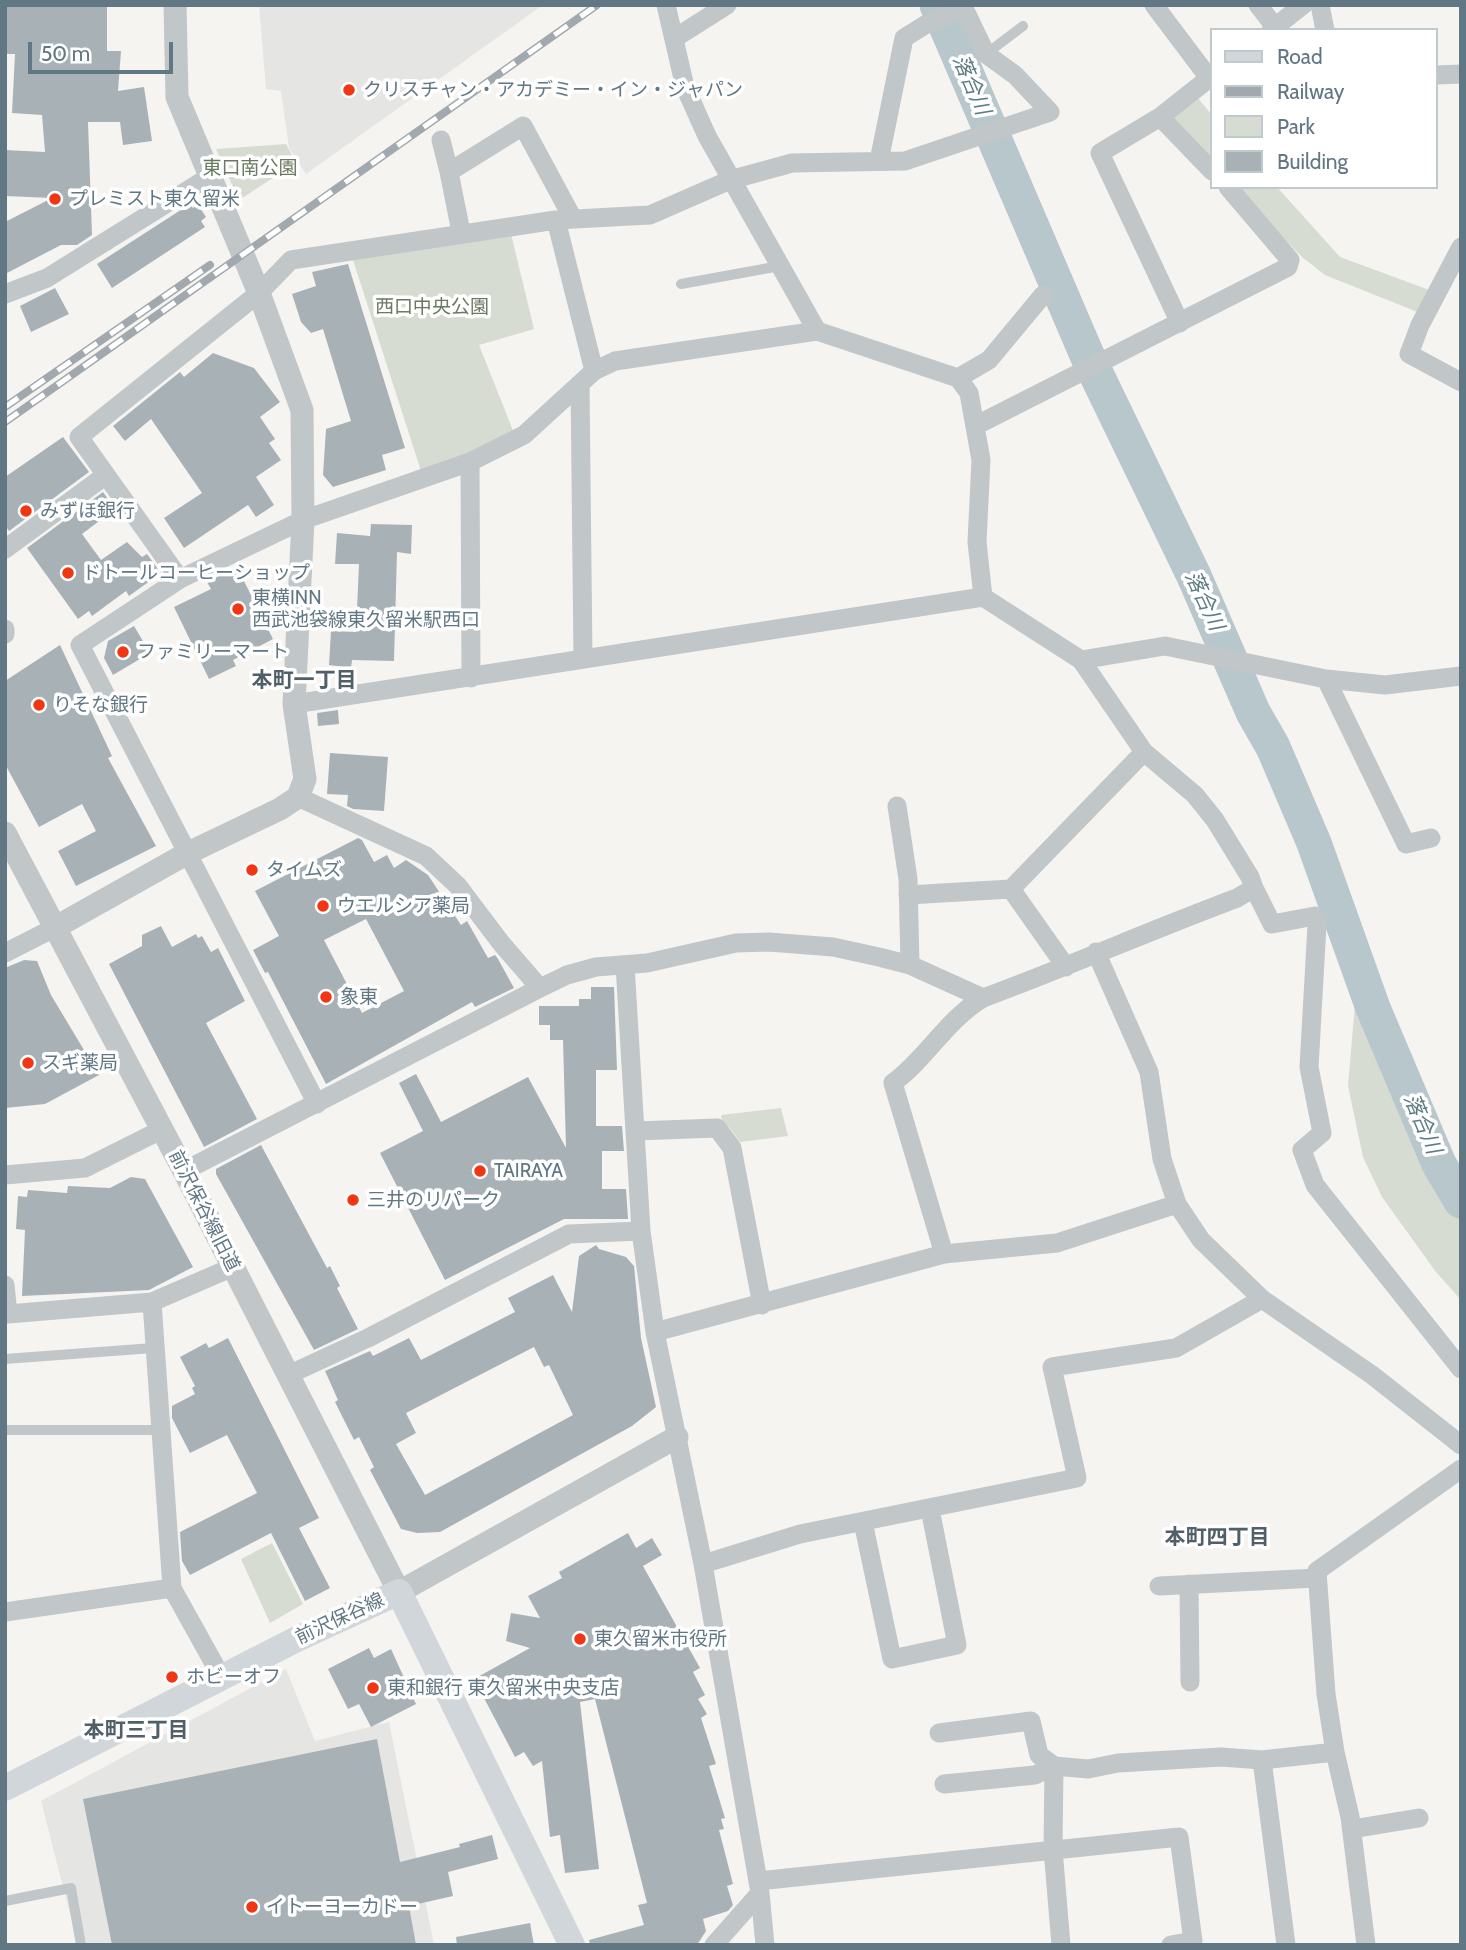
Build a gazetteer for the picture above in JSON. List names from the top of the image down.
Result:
{
  "streets": {
    "main road": ["前沢保谷線"],
    "street": ["前沢保谷線旧道"]
  },
  "crossings": [
    ["前沢保谷線旧道", "前沢保谷線"]
  ],
  "districts": ["本町一丁目", "本町四丁目", "本町三丁目"],
  "water": ["落合川"],
  "parks": ["東口南公園", "西口中央公園"],
  "places": [
    "クリスチャン・アカデミー・イン・ジャパン",
    "プレミスト東久留米",
    "みずほ銀行",
    "ドトールコーヒーショップ",
    "東横INN 西武池袋線東久留米駅西口",
    "ファミリーマート",
    "りそな銀行",
    "タイムズ",
    "ウエルシア薬局",
    "象東",
    "スギ薬局",
    "TAIRAYA",
    "三井のリパーク",
    "東久留米市役所",
    "ホビーオフ",
    "東和銀行 東久留米中央支店",
    "イトーヨーカドー"
  ],
  "legend": [
    "Road",
    "Railway",
    "Park",
    "Building"
  ],
  "scale_bar": "50 m"
}
